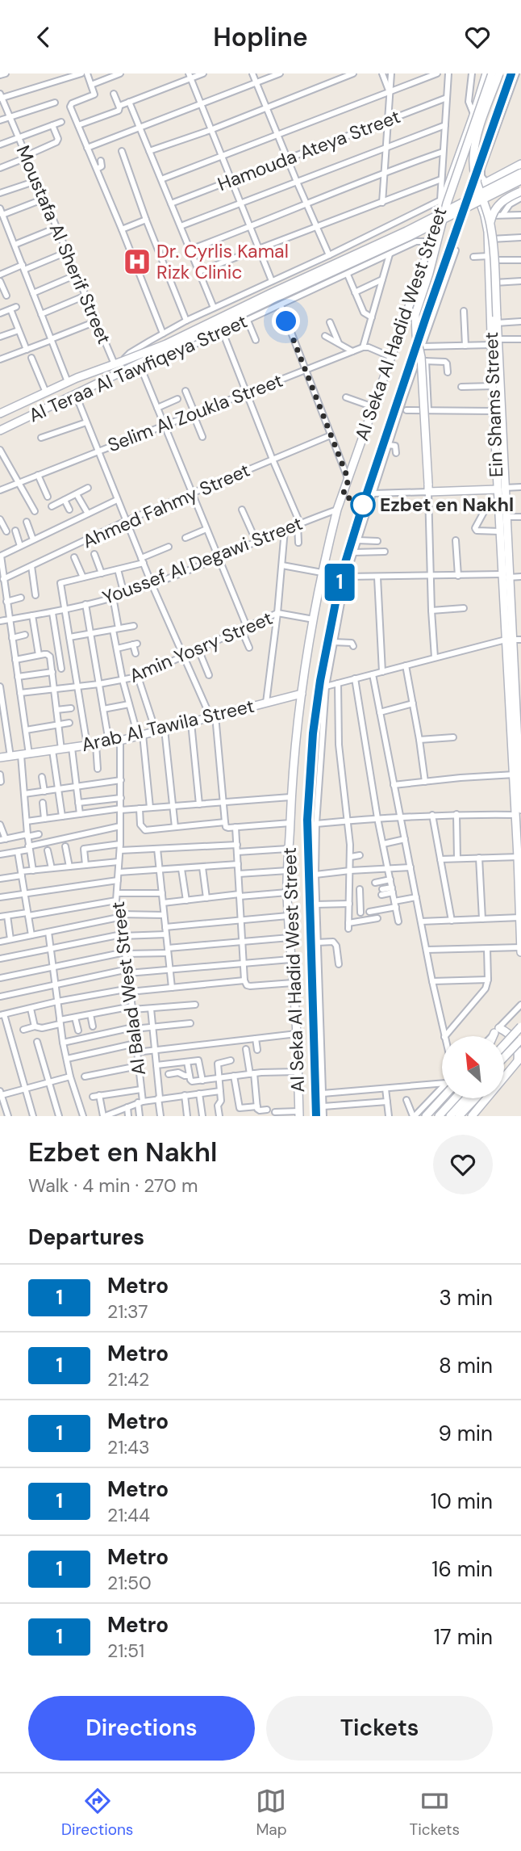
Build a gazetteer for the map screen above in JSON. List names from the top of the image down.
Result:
{
  "streets": {
    "main road": [
      "Al Seka Al Hadid West Street",
      "Al Teraa Al Tawfiqeya Street",
      "Ein Shams Street",
      "Arab Al Tawila Street"
    ],
    "street": [
      "Hamouda Ateya Street",
      "Moustafa Al Sherif Street",
      "Selim Al Zoukla Street",
      "Ahmed Fahmy Street",
      "Youssef Al Degawi Street",
      "Amin Yosry Street",
      "Al Balad West Street"
    ]
  },
  "crossings": [
    ["Moustafa Al Sherif Street", "Al Teraa Al Tawfiqeya Street"],
    ["Al Seka Al Hadid West Street", "Al Teraa Al Tawfiqeya Street"],
    ["Al Seka Al Hadid West Street", "Youssef Al Degawi Street"],
    ["Al Seka Al Hadid West Street", "Amin Yosry Street"],
    ["Al Seka Al Hadid West Street", "Arab Al Tawila Street"],
    ["Arab Al Tawila Street", "Al Balad West Street"]
  ],
  "places": {
    "hospital": ["Dr. Cyrlis Kamal Rizk Clinic"],
    "other": ["Ezbet en Nakhl"]
  },
  "lines": ["metro line 1"],
  "north": "top left",
  "page": {
    "header": "Hopline",
    "on_map": "1",
    "heading": [
      ["Ezbet en Nakhl", "Walk · 4 min · 270 m"],
      "Departures"
    ],
    "list": [
      {
        "mark": "1",
        "name": "Metro",
        "note": "21:37",
        "value": "3 min"
      },
      {
        "mark": "1",
        "name": "Metro",
        "note": "21:42",
        "value": "8 min"
      },
      {
        "mark": "1",
        "name": "Metro",
        "note": "21:43",
        "value": "9 min"
      },
      {
        "mark": "1",
        "name": "Metro",
        "note": "21:44",
        "value": "10 min"
      },
      {
        "mark": "1",
        "name": "Metro",
        "note": "21:50",
        "value": "16 min"
      },
      {
        "mark": "1",
        "name": "Metro",
        "note": "21:51",
        "value": "17 min"
      }
    ],
    "buttons": ["Directions", "Tickets"],
    "tabs": ["Directions", "Map", "Tickets"]
  }
}
